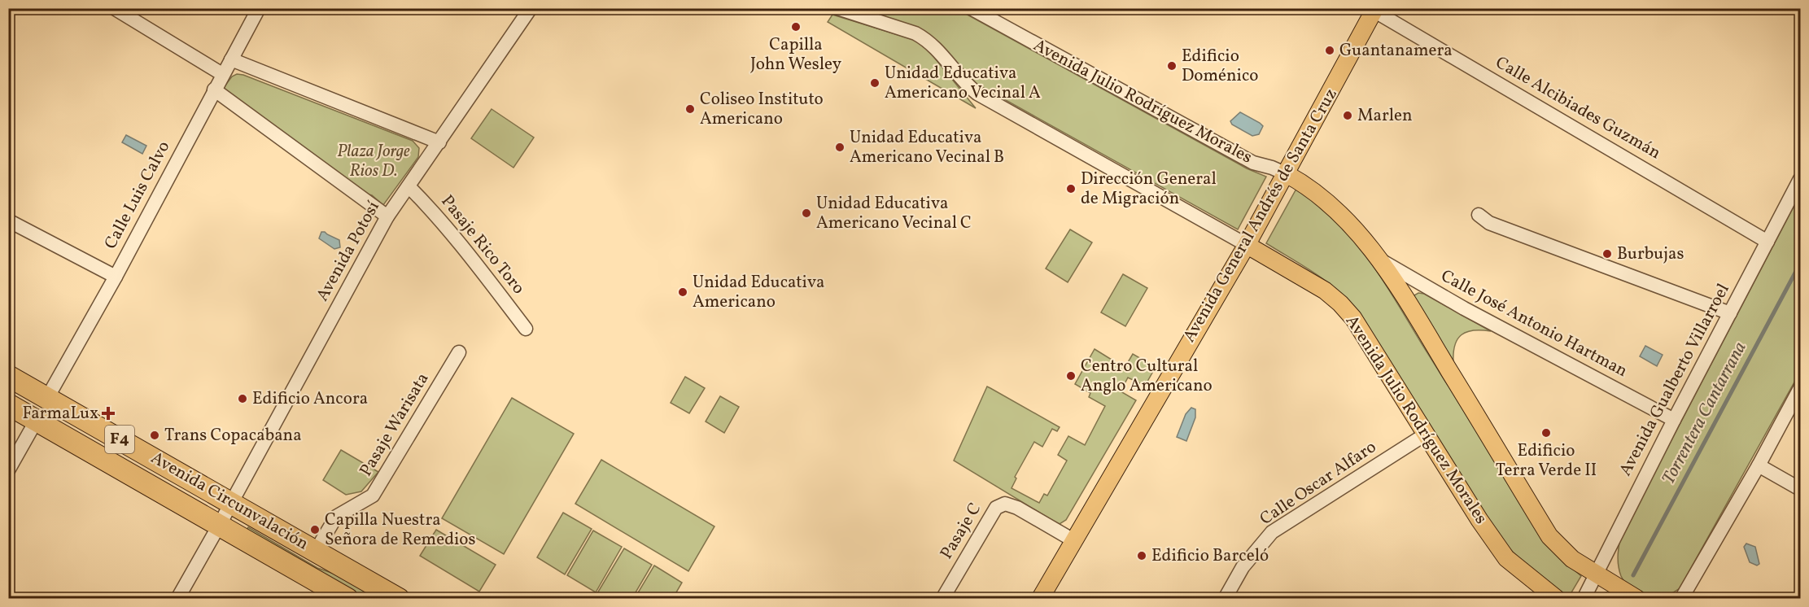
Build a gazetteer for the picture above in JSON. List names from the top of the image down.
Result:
{
  "streets": {
    "highway": ["F4", "Avenida Circunvalación"],
    "main road": ["Avenida Julio Rodríguez Morales", "Avenida General Andrés de Santa Cruz"],
    "street": [
      "Calle Alcibiades Guzmán",
      "Calle Luis Calvo",
      "Pasaje Rico Toro",
      "Avenida Potosí",
      "Calle José Antonio Hartman",
      "Avenida Gualberto Villarroel",
      "Pasaje Warisata",
      "Calle Oscar Alfaro",
      "Pasaje C"
    ]
  },
  "crossings": [
    ["Avenida Julio Rodríguez Morales", "Avenida General Andrés de Santa Cruz"],
    ["Avenida Julio Rodríguez Morales", "Calle José Antonio Hartman"],
    ["Avenida Julio Rodríguez Morales", "Avenida Gualberto Villarroel"],
    ["Avenida Julio Rodríguez Morales", "Calle Oscar Alfaro"],
    ["Calle Alcibiades Guzmán", "Avenida General Andrés de Santa Cruz"],
    ["Calle Alcibiades Guzmán", "Avenida Gualberto Villarroel"],
    ["Calle Luis Calvo", "Avenida Circunvalación"],
    ["Avenida General Andrés de Santa Cruz", "Pasaje C"],
    ["Pasaje Rico Toro", "Avenida Potosí"],
    ["Avenida Potosí", "Avenida Circunvalación"],
    ["Calle José Antonio Hartman", "Avenida Gualberto Villarroel"],
    ["Pasaje Warisata", "Avenida Circunvalación"]
  ],
  "water": ["Torrentera Cantarrana"],
  "parks": ["Plaza Jorge Rios D."],
  "places": {
    "other": [
      "Capilla John Wesley",
      "Guantanamera",
      "Edificio Doménico",
      "Unidad Educativa Americano Vecinal A",
      "Coliseo Instituto Americano",
      "Marlen",
      "Unidad Educativa Americano Vecinal B",
      "Dirección General de Migración",
      "Unidad Educativa Americano Vecinal C",
      "Burbujas",
      "Unidad Educativa Americano",
      "Centro Cultural Anglo Americano",
      "Edificio Ancora",
      "Edificio Terra Verde II",
      "Trans Copacabana",
      "Capilla Nuestra Señora de Remedios",
      "Edificio Barceló"
    ],
    "health": ["FarmaLux"]
  }
}
